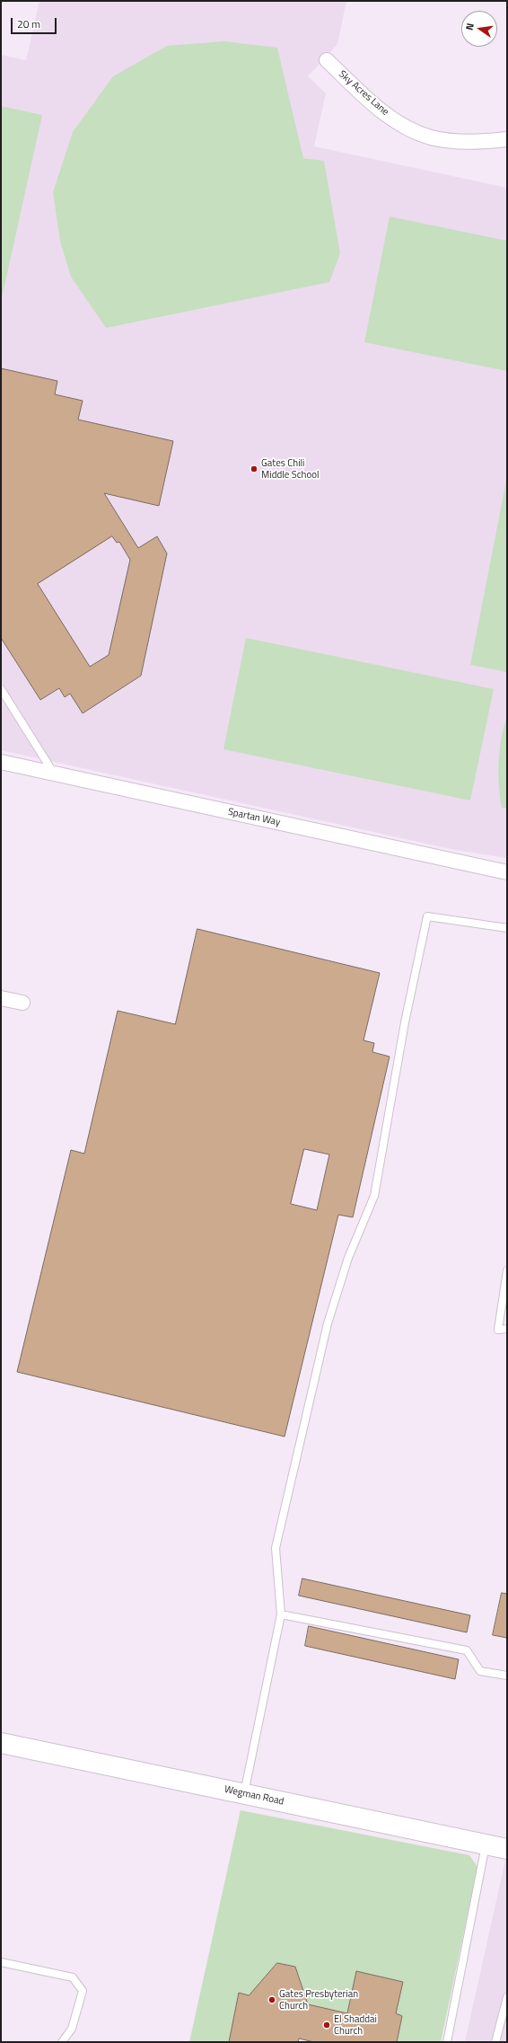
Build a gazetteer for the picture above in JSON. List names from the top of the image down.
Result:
{
  "streets": {
    "street": ["Sky Acres Lane", "Spartan Way", "Wegman Road"]
  },
  "places": ["Gates Chili Middle School", "Gates Presbyterian Church", "El Shaddai Church"],
  "scale_bar": "20 m",
  "north": "left"
}
